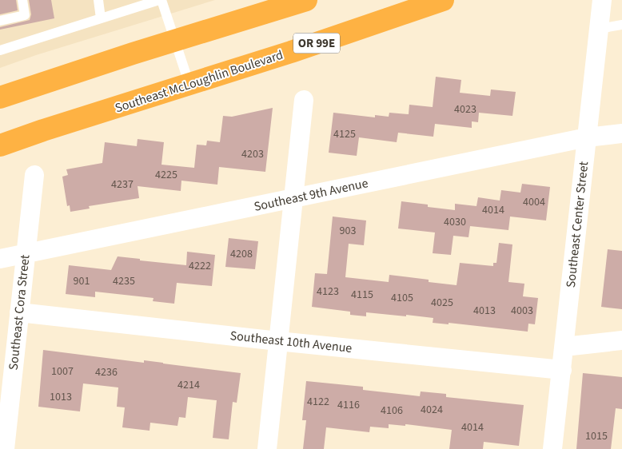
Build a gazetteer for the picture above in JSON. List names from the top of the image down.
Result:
{
  "streets": {
    "highway": ["OR 99E", "Southeast McLoughlin Boulevard"],
    "street": [
      "Southeast 9th Avenue",
      "Southeast Center Street",
      "Southeast Cora Street",
      "Southeast 10th Avenue"
    ]
  },
  "crossings": [
    ["Southeast 9th Avenue", "Southeast Center Street"],
    ["Southeast 9th Avenue", "Southeast Cora Street"],
    ["Southeast Center Street", "Southeast 10th Avenue"],
    ["Southeast Cora Street", "Southeast 10th Avenue"]
  ],
  "house_numbers": [
    "4023",
    "4125",
    "4203",
    "4225",
    "4237",
    "4004",
    "4014",
    "4030",
    "903",
    "4208",
    "4222",
    "901",
    "4235",
    "4123",
    "4115",
    "4105",
    "4025",
    "4013",
    "4003",
    "1007",
    "4236",
    "4214",
    "1013",
    "4122",
    "4116",
    "4024",
    "4106",
    "4014",
    "1015"
  ]
}
